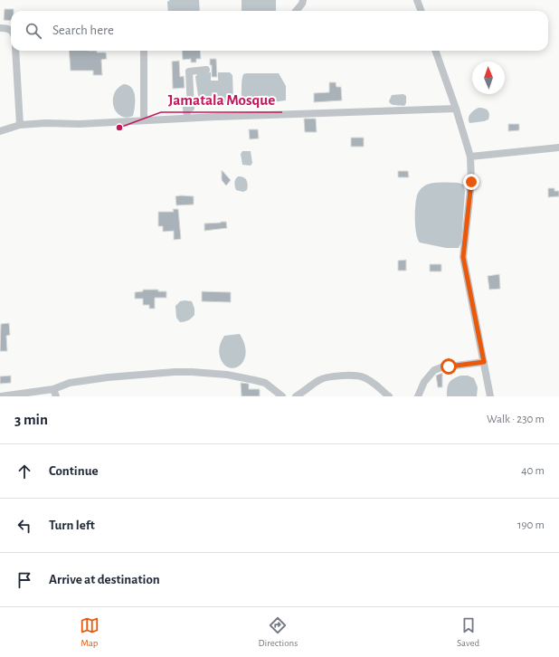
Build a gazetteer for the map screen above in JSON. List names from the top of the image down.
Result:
{
  "places": ["Jamatala Mosque"],
  "north": "top",
  "page": {
    "search": "Search here",
    "heading": ["3 min", "Walk · 230 m"],
    "list": [
      ["Continue", "40 m"],
      ["Turn left", "190 m"],
      "Arrive at destination"
    ],
    "nav": ["Map", "Directions", "Saved"]
  }
}
